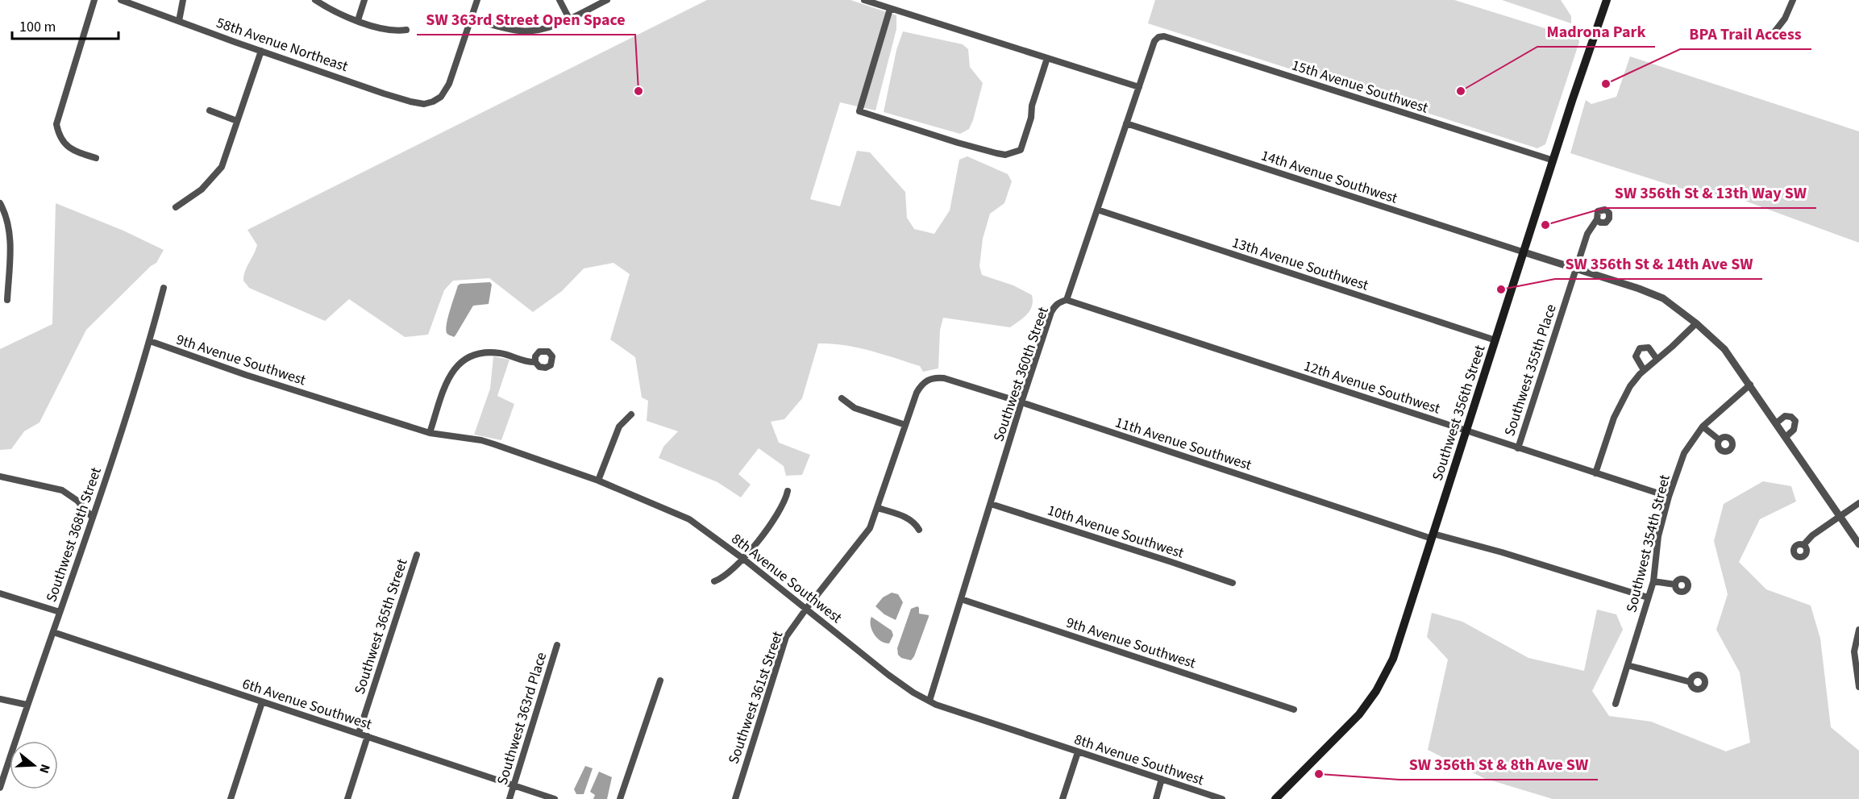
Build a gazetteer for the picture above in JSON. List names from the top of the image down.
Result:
{
  "streets": {
    "main road": ["Southwest 356th Street"],
    "street": [
      "58th Avenue Northeast",
      "15th Avenue Southwest",
      "14th Avenue Southwest",
      "13th Avenue Southwest",
      "9th Avenue Southwest",
      "Southwest 355th Place",
      "Southwest 360th Street",
      "12th Avenue Southwest",
      "11th Avenue Southwest",
      "10th Avenue Southwest",
      "Southwest 368th Street",
      "Southwest 354th Street",
      "8th Avenue Southwest",
      "Southwest 365th Street",
      "Southwest 361st Street",
      "6th Avenue Southwest",
      "Southwest 363rd Place"
    ]
  },
  "crossings": [
    ["15th Avenue Southwest", "Southwest 360th Street"],
    ["15th Avenue Southwest", "Southwest 356th Street"],
    ["14th Avenue Southwest", "Southwest 360th Street"],
    ["14th Avenue Southwest", "Southwest 356th Street"],
    ["13th Avenue Southwest", "Southwest 360th Street"],
    ["13th Avenue Southwest", "Southwest 356th Street"],
    ["9th Avenue Southwest", "Southwest 360th Street"],
    ["9th Avenue Southwest", "Southwest 368th Street"],
    ["9th Avenue Southwest", "8th Avenue Southwest"],
    ["Southwest 355th Place", "12th Avenue Southwest"],
    ["Southwest 360th Street", "12th Avenue Southwest"],
    ["Southwest 360th Street", "11th Avenue Southwest"],
    ["Southwest 360th Street", "10th Avenue Southwest"],
    ["Southwest 360th Street", "8th Avenue Southwest"],
    ["12th Avenue Southwest", "Southwest 356th Street"],
    ["12th Avenue Southwest", "Southwest 354th Street"],
    ["Southwest 356th Street", "11th Avenue Southwest"],
    ["11th Avenue Southwest", "Southwest 354th Street"],
    ["11th Avenue Southwest", "Southwest 361st Street"],
    ["Southwest 368th Street", "6th Avenue Southwest"],
    ["8th Avenue Southwest", "Southwest 361st Street"],
    ["Southwest 365th Street", "6th Avenue Southwest"],
    ["6th Avenue Southwest", "Southwest 363rd Place"]
  ],
  "places": [
    "BPA Trail Access",
    "SW 363rd Street Open Space",
    "Madrona Park",
    "SW 356th St & 13th Way SW",
    "SW 356th St & 14th Ave SW",
    "SW 356th St & 8th Ave SW"
  ],
  "scale_bar": "100 m",
  "north": "right"
}
